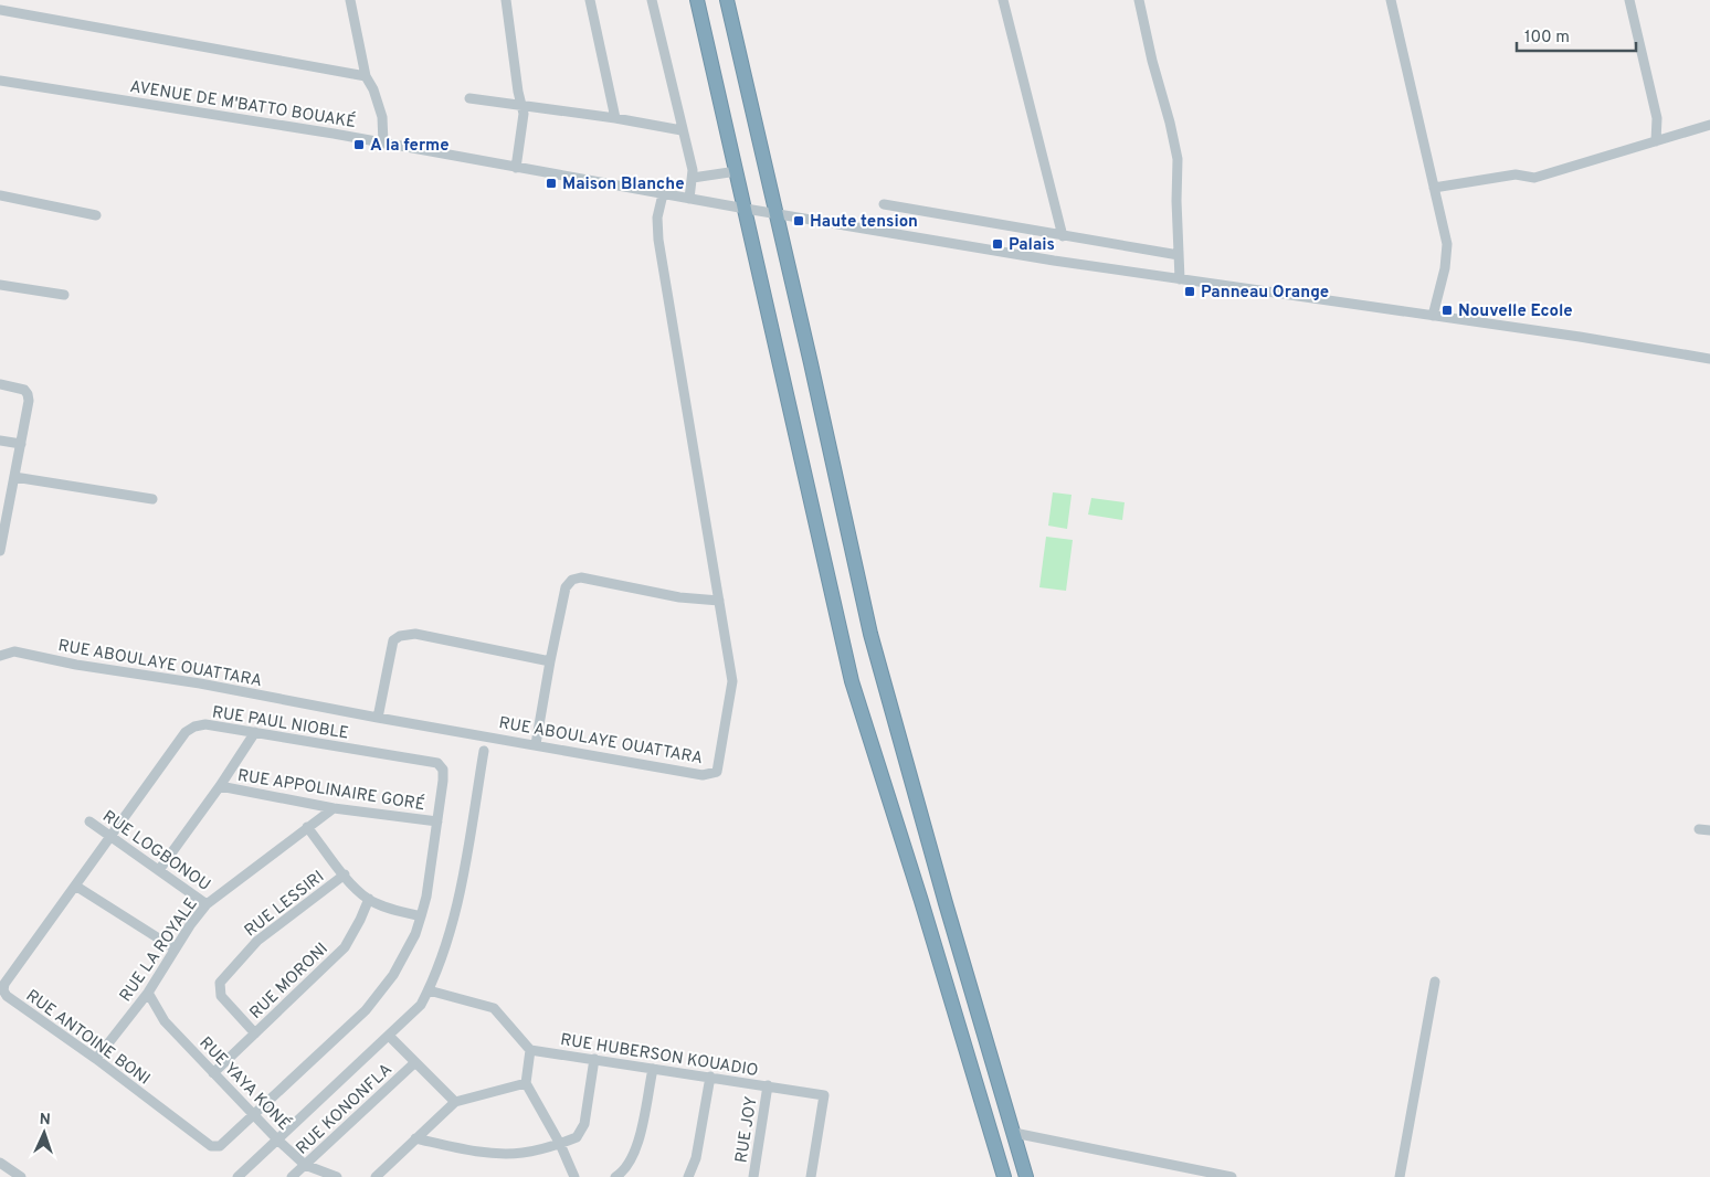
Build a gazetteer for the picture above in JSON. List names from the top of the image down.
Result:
{
  "streets": {
    "street": [
      "AVENUE DE M'BATTO BOUAKÉ",
      "RUE ABOULAYE OUATTARA",
      "RUE PAUL NIOBLE",
      "RUE APPOLINAIRE GORÉ",
      "RUE LOGBONOU",
      "RUE LESSIRI",
      "RUE LA ROYALE",
      "RUE MORONI",
      "RUE ANTOINE BONI",
      "RUE HUBERSON KOUADIO",
      "RUE YAYA KONÉ",
      "RUE KONONFLA",
      "RUE JOY"
    ]
  },
  "crossings": [
    ["AVENUE DE M'BATTO BOUAKÉ", "RUE ABOULAYE OUATTARA"],
    ["RUE PAUL NIOBLE", "RUE APPOLINAIRE GORÉ"],
    ["RUE PAUL NIOBLE", "RUE LOGBONOU"],
    ["RUE PAUL NIOBLE", "RUE ANTOINE BONI"],
    ["RUE APPOLINAIRE GORÉ", "RUE LA ROYALE"],
    ["RUE APPOLINAIRE GORÉ", "RUE ANTOINE BONI"],
    ["RUE LOGBONOU", "RUE LA ROYALE"],
    ["RUE LOGBONOU", "RUE ANTOINE BONI"],
    ["RUE LESSIRI", "RUE MORONI"],
    ["RUE LA ROYALE", "RUE ANTOINE BONI"],
    ["RUE LA ROYALE", "RUE YAYA KONÉ"],
    ["RUE MORONI", "RUE YAYA KONÉ"],
    ["RUE ANTOINE BONI", "RUE YAYA KONÉ"],
    ["RUE HUBERSON KOUADIO", "RUE JOY"],
    ["RUE YAYA KONÉ", "RUE KONONFLA"]
  ],
  "places": {
    "transit": [
      "A la ferme",
      "Maison Blanche",
      "Haute tension",
      "Palais",
      "Panneau Orange",
      "Nouvelle Ecole"
    ]
  },
  "scale_bar": "100 m",
  "north": "top"
}
